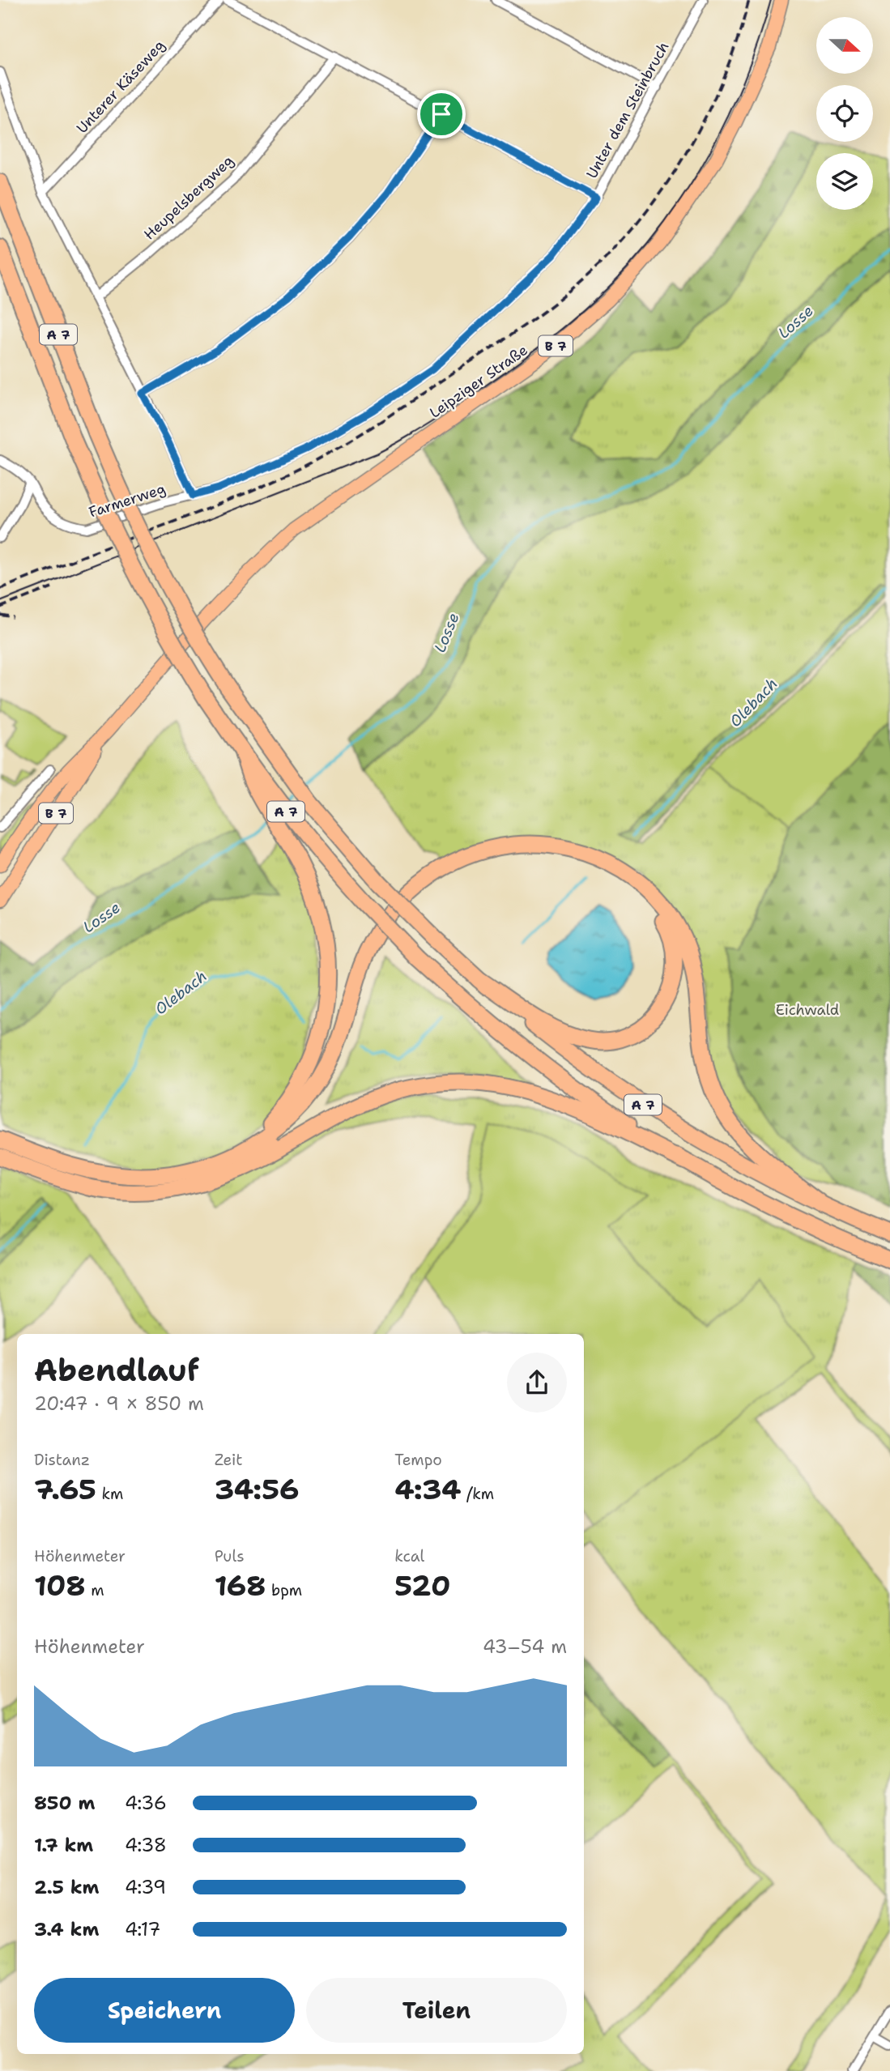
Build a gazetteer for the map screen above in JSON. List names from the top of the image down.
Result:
{
  "streets": {
    "highway": ["A 7"],
    "main road": ["B 7", "Leipziger Straße"],
    "street": [
      "Unterer Käseweg",
      "Unter dem Steinbruch",
      "Heupelsbergweg",
      "Farmerweg"
    ]
  },
  "crossings": [
    ["Unter dem Steinbruch", "Farmerweg"]
  ],
  "water": ["Losse", "Olebach"],
  "parks": ["Eichwald"],
  "north": "right",
  "page": {
    "heading": ["Abendlauf", "20:47 · 9 × 850 m"],
    "stats": [
      ["Distanz", "7.65 km"],
      ["Zeit", "34:56"],
      ["Tempo", "4:34 /km"],
      ["Höhenmeter", "108 m"],
      ["Puls", "168 bpm"],
      ["kcal", "520"]
    ],
    "chart": ["Höhenmeter", "43–54 m"],
    "list": [
      {
        "name": "850 m",
        "note": "4:36"
      },
      {
        "name": "1.7 km",
        "note": "4:38"
      },
      {
        "name": "2.5 km",
        "note": "4:39"
      },
      {
        "name": "3.4 km",
        "note": "4:17"
      }
    ],
    "buttons": ["Speichern", "Teilen"]
  }
}
